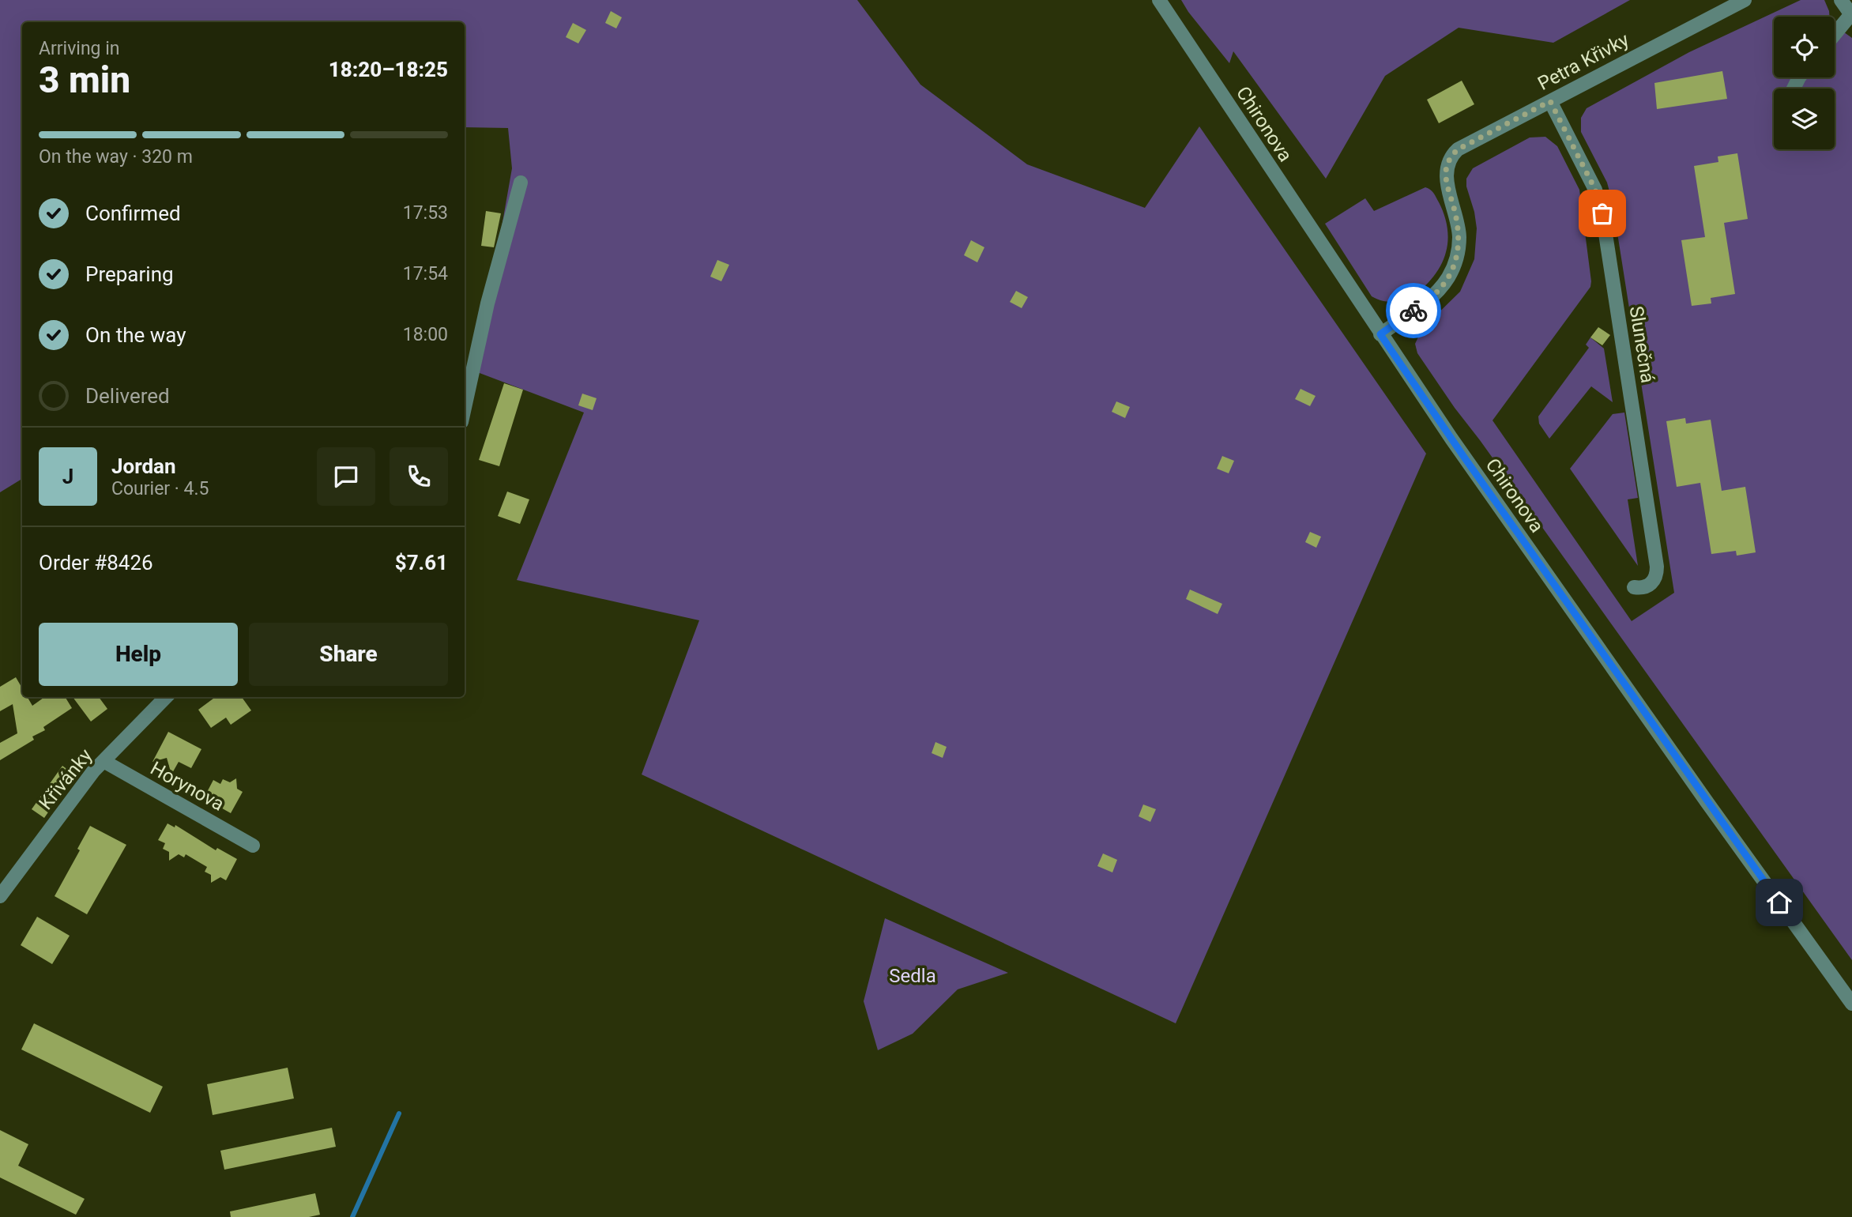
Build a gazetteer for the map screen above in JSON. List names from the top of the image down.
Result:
{
  "streets": {
    "street": [
      "Petra Křivky",
      "Chironova",
      "Slunečná",
      "Křivánky",
      "Horynova"
    ]
  },
  "crossings": [
    ["Petra Křivky", "Chironova"],
    ["Petra Křivky", "Slunečná"],
    ["Křivánky", "Horynova"]
  ],
  "parks": ["Sedla"],
  "page": {
    "heading": ["3 min", "Arriving in", "18:20–18:25"],
    "panel": [
      "Jordan",
      "Courier · 4.5",
      "Order #8426",
      "$7.61"
    ],
    "bar": "On the way · 320 m",
    "list": [
      ["Confirmed", "17:53"],
      ["Preparing", "17:54"],
      ["On the way", "18:00"],
      "Delivered"
    ],
    "round": "J",
    "buttons": ["Help", "Share"]
  }
}
